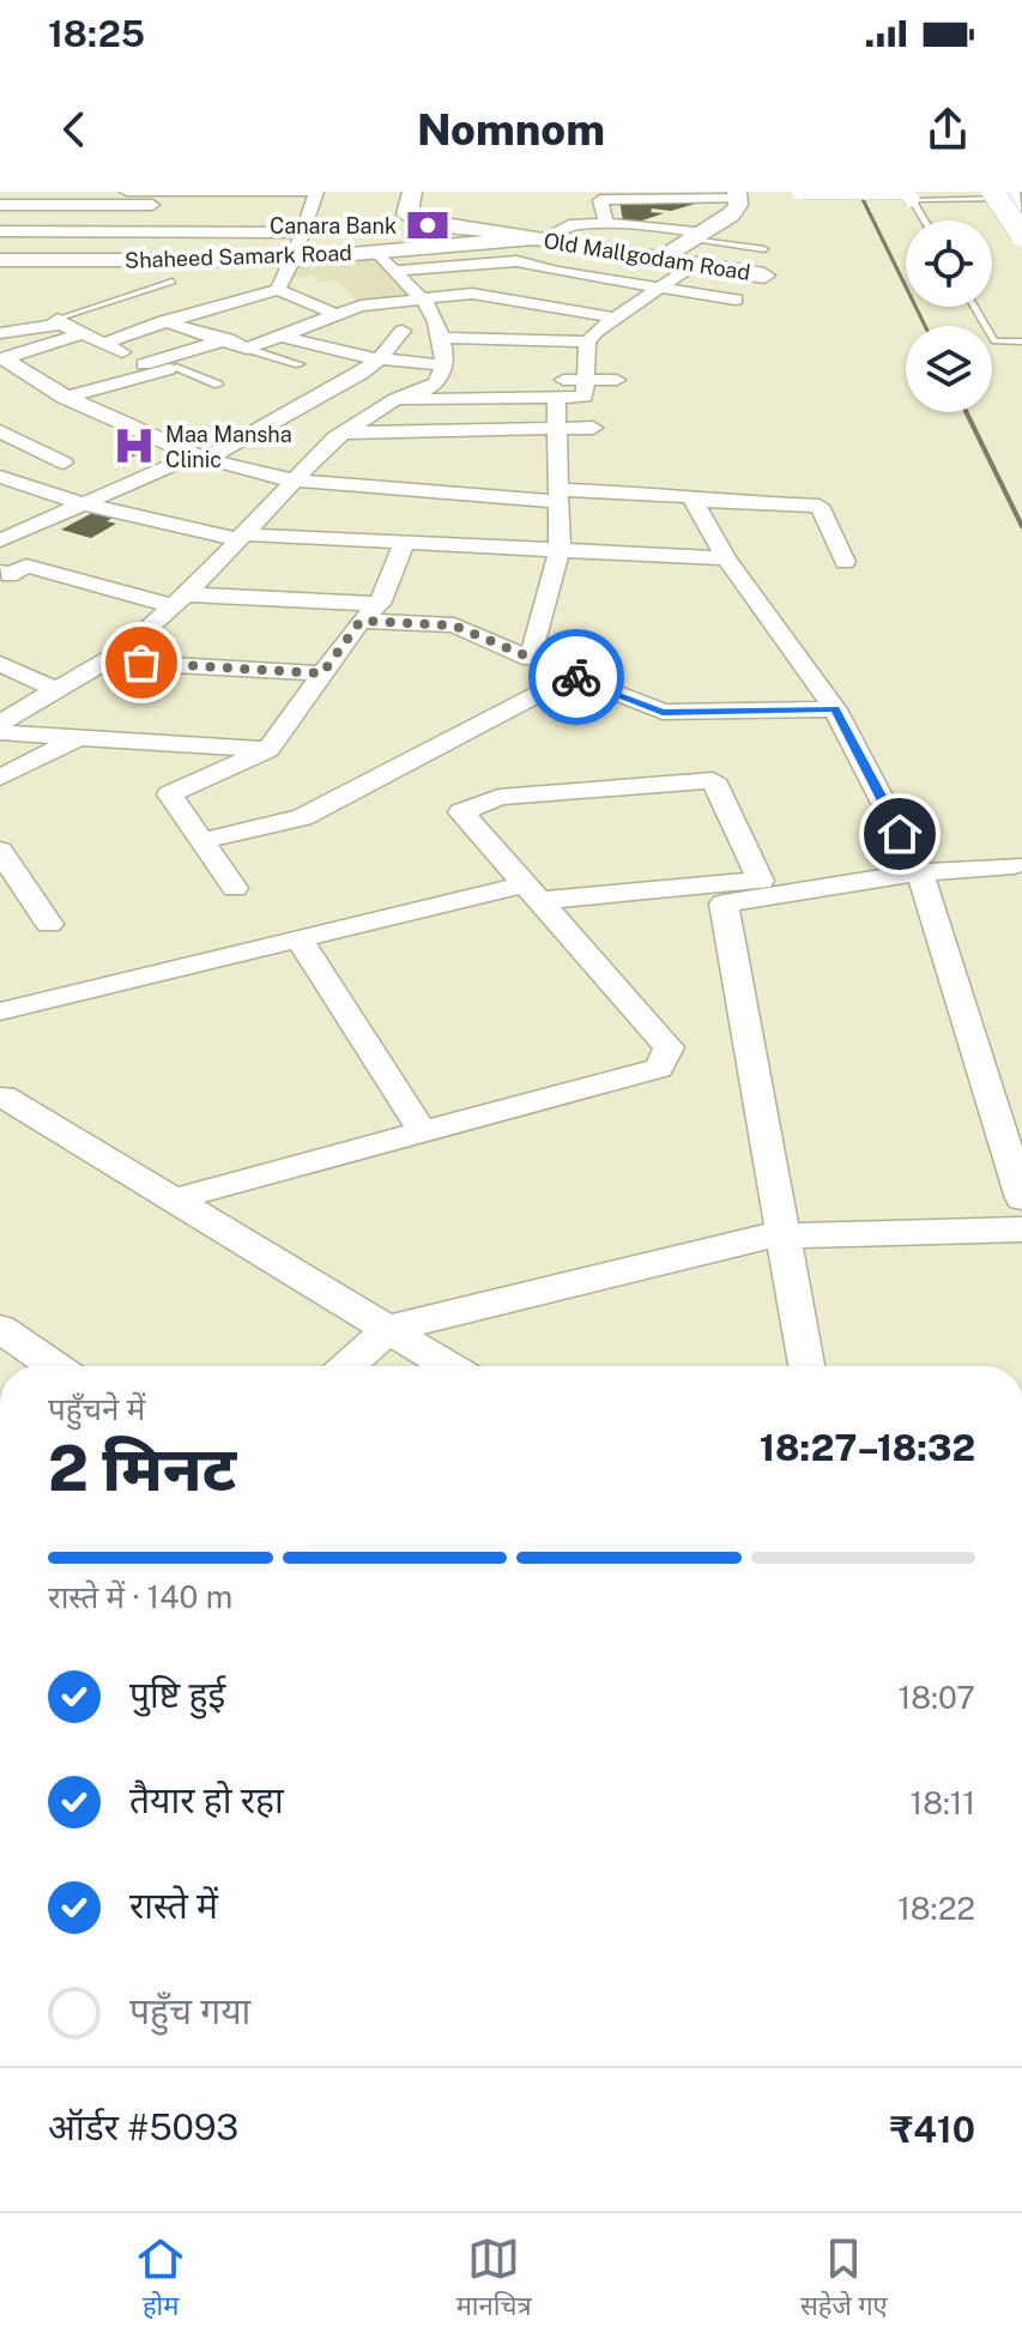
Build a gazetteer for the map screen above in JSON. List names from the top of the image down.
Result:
{
  "streets": {
    "street": ["Shaheed Samark Road", "Old Mallgodam Road"]
  },
  "crossings": [
    ["Shaheed Samark Road", "Old Mallgodam Road"]
  ],
  "places": {
    "bank": ["Canara Bank"],
    "hospital": ["Maa Mansha Clinic"]
  },
  "page": {
    "status": "18:25",
    "header": "Nomnom",
    "heading": ["2 मिनट", "पहुँचने में", "18:27–18:32"],
    "panel": ["ऑर्डर #5093", "₹410"],
    "bar": "रास्ते में · 140 m",
    "list": [
      ["पुष्टि हुई", "18:07"],
      ["तैयार हो रहा", "18:11"],
      ["रास्ते में", "18:22"],
      "पहुँच गया"
    ],
    "tabs": ["होम", "मानचित्र", "सहेजे गए"]
  }
}
